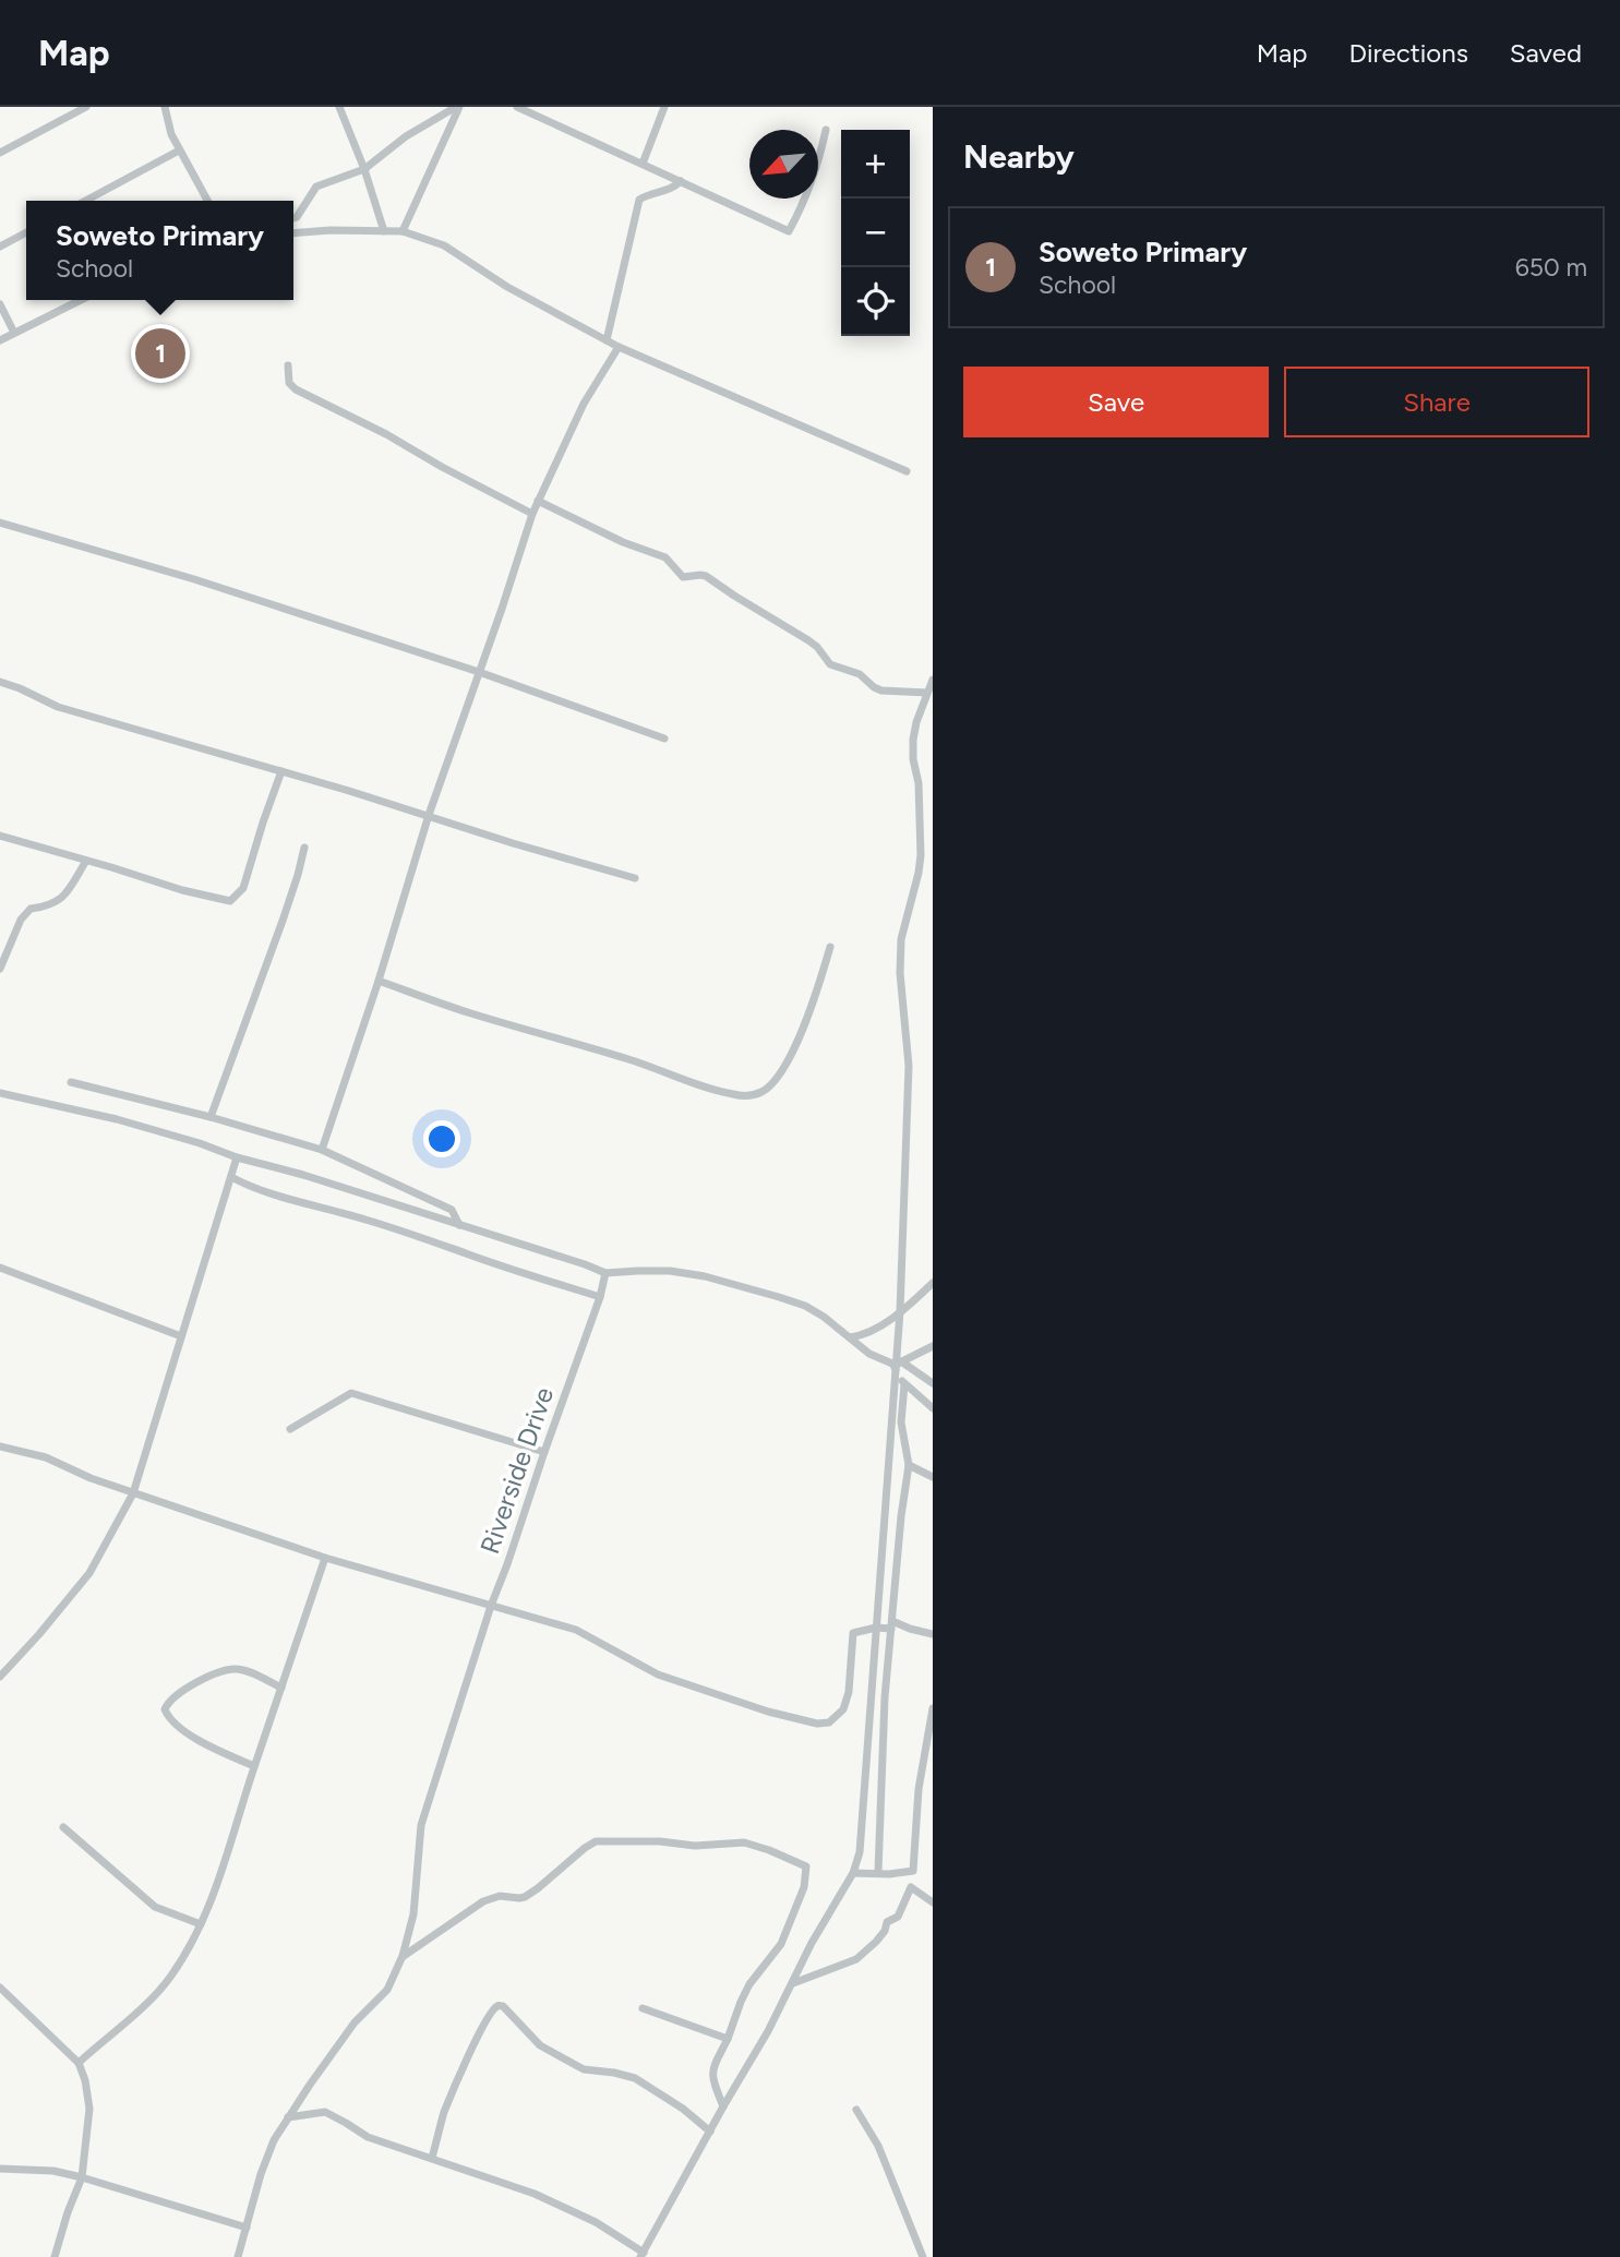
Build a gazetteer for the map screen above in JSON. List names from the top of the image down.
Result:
{
  "streets": {
    "street": ["Riverside Drive"]
  },
  "north": "bottom left",
  "page": {
    "header": "Map",
    "nav": ["Map", "Directions", "Saved"],
    "heading": "Nearby",
    "map_buttons": ["+", "−"],
    "popup": ["Soweto Primary", "School"],
    "list": [
      {
        "mark": "1",
        "name": "Soweto Primary",
        "note": "School",
        "value": "650 m"
      }
    ],
    "pins": "1",
    "buttons": ["Save", "Share"]
  }
}
